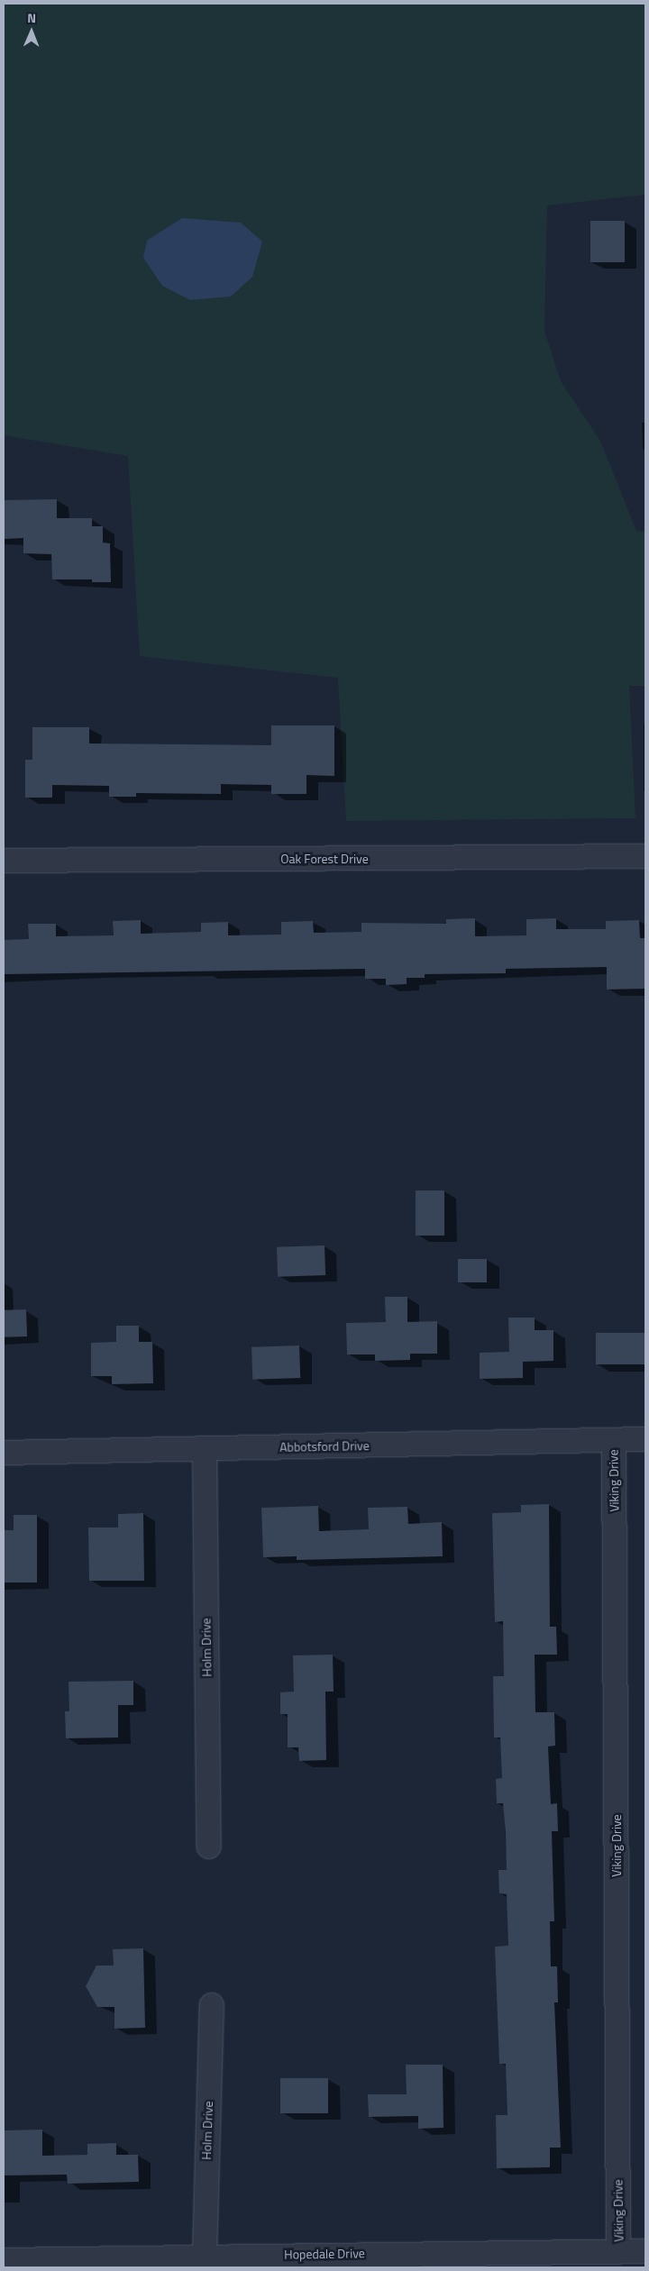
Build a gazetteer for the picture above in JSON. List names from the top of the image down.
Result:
{
  "streets": {
    "street": [
      "Oak Forest Drive",
      "Abbotsford Drive",
      "Viking Drive",
      "Holm Drive",
      "Hopedale Drive"
    ]
  },
  "crossings": [
    ["Abbotsford Drive", "Viking Drive"],
    ["Abbotsford Drive", "Holm Drive"],
    ["Viking Drive", "Hopedale Drive"],
    ["Holm Drive", "Hopedale Drive"]
  ],
  "north": "top"
}
